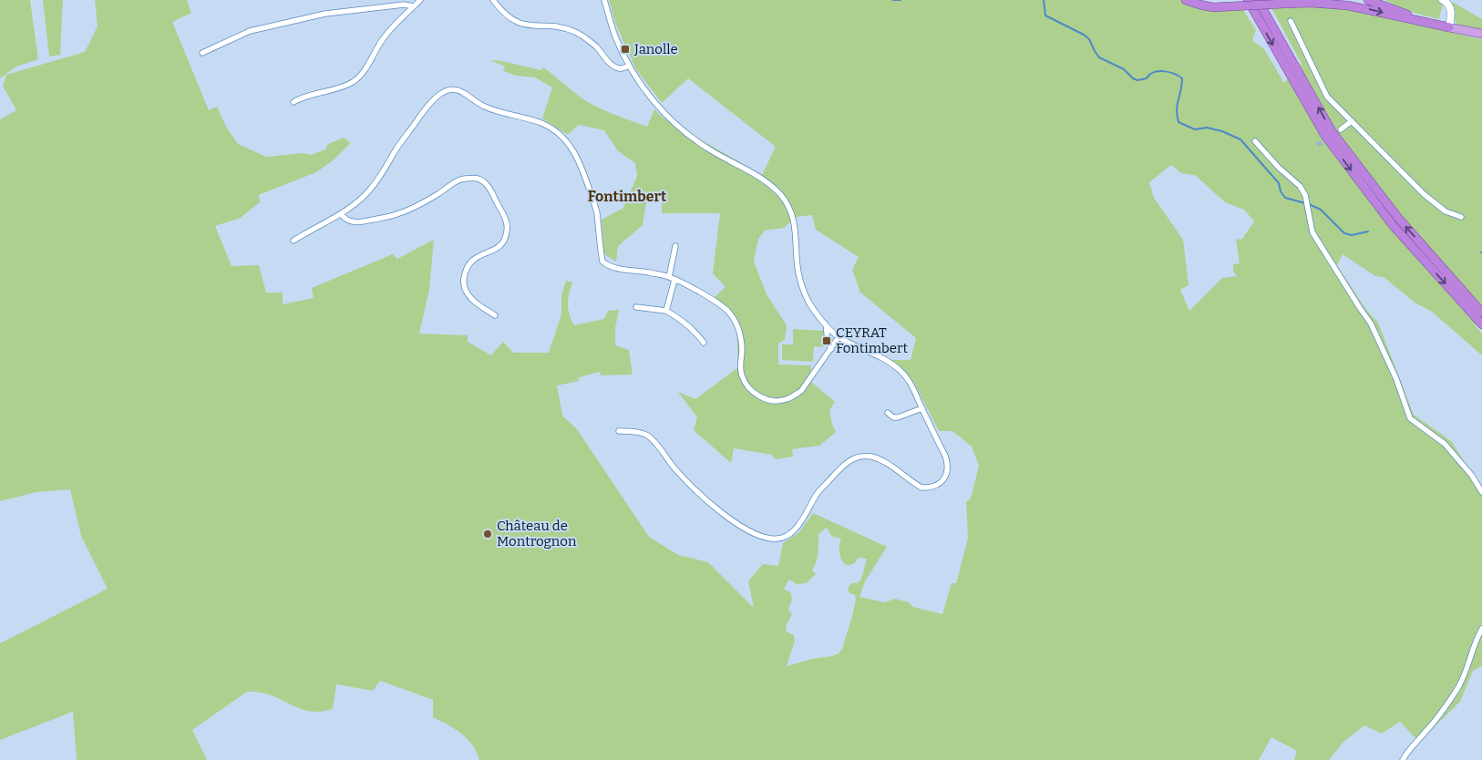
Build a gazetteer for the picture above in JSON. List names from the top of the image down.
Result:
{
  "districts": ["Fontimbert"],
  "places": {
    "transit": ["Janolle", "CEYRAT Fontimbert"],
    "other": ["Château de Montrognon"]
  }
}
